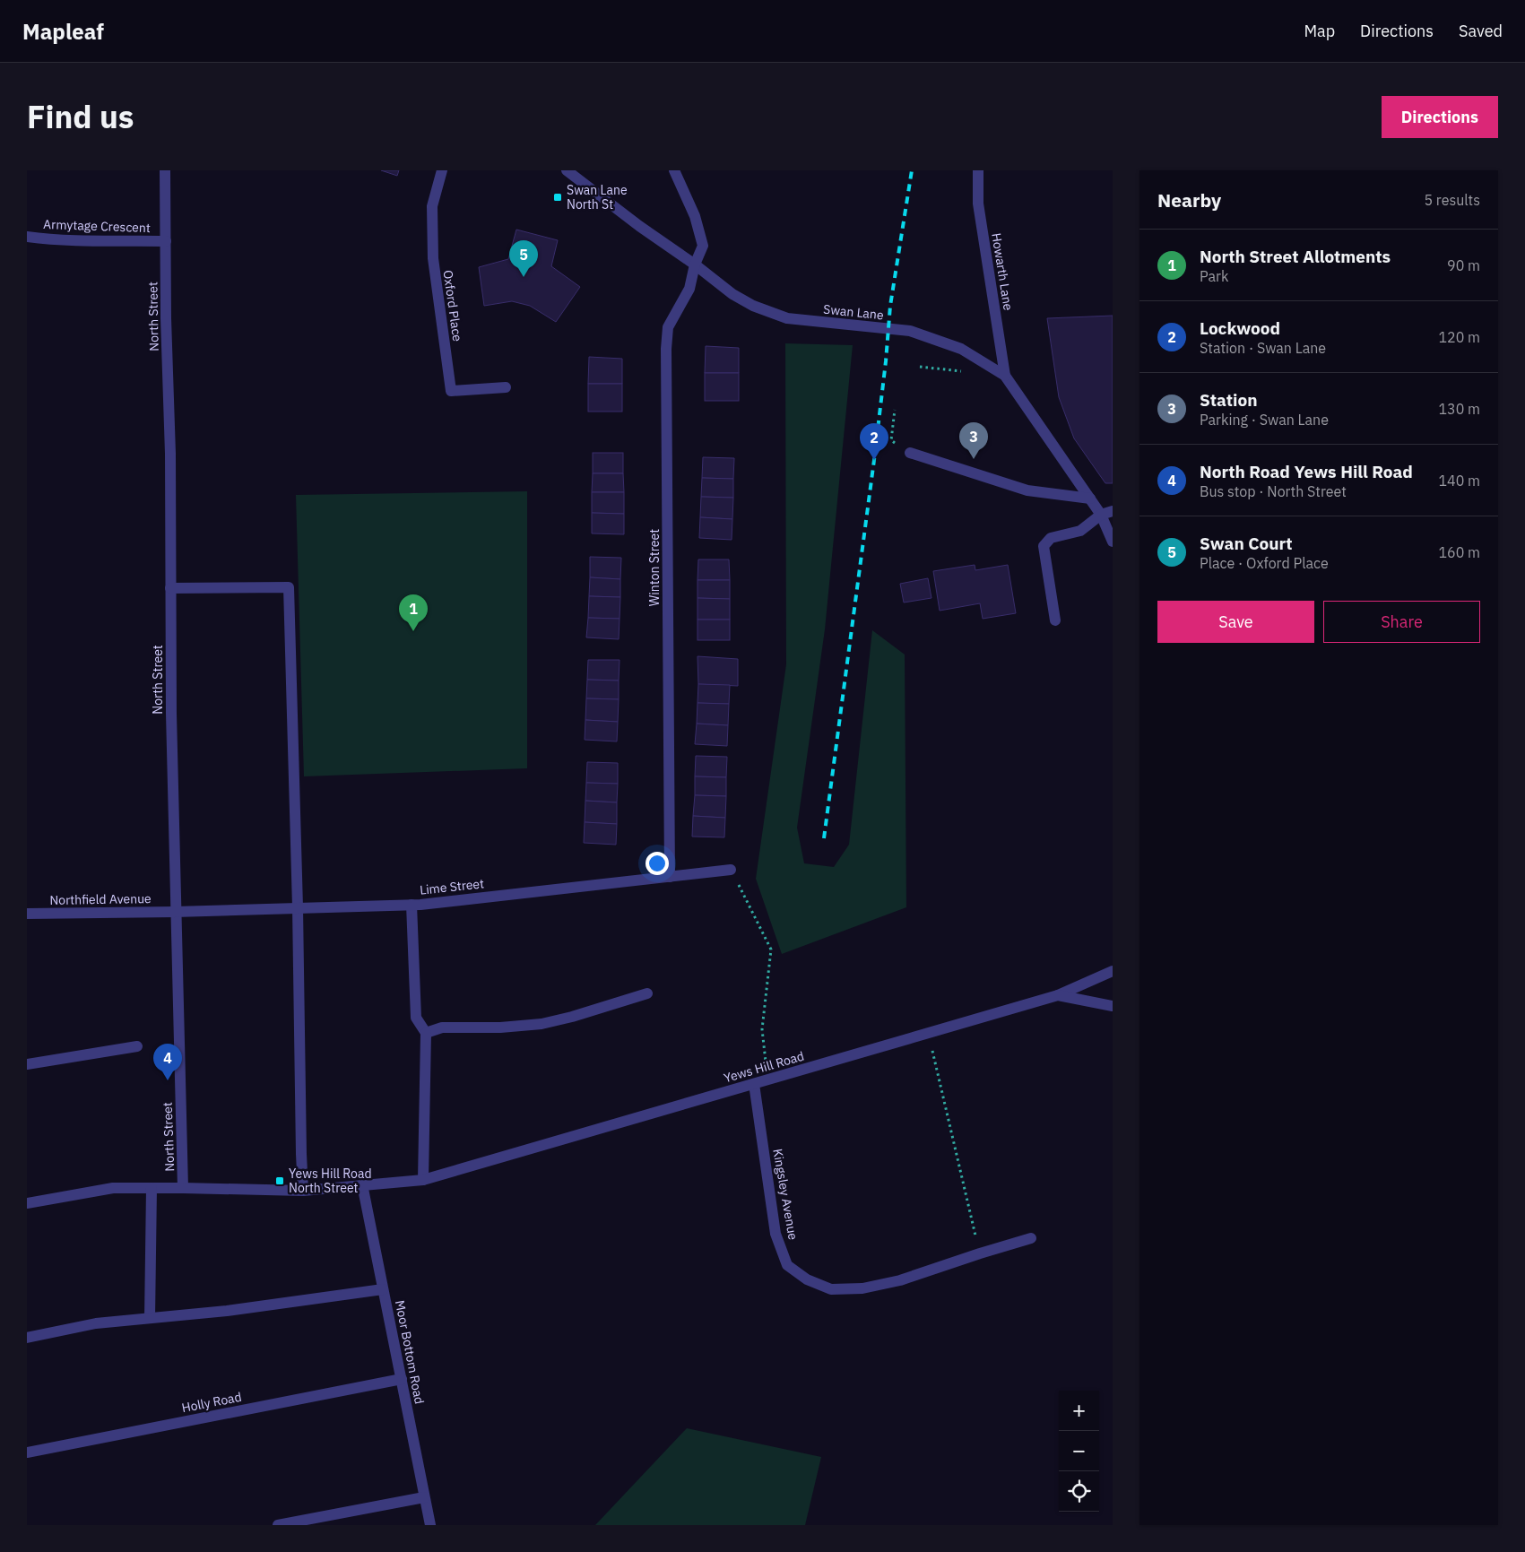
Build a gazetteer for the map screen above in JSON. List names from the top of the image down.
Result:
{
  "streets": {
    "street": [
      "Armytage Crescent",
      "Howarth Lane",
      "Oxford Place",
      "Swan Lane",
      "North Street",
      "Winton Street",
      "Lime Street",
      "Northfield Avenue",
      "Yews Hill Road",
      "Kingsley Avenue",
      "Moor Bottom Road",
      "Holly Road"
    ]
  },
  "crossings": [
    ["Armytage Crescent", "North Street"],
    ["Howarth Lane", "Swan Lane"],
    ["Swan Lane", "Winton Street"],
    ["North Street", "Lime Street"],
    ["North Street", "Northfield Avenue"],
    ["North Street", "Yews Hill Road"],
    ["Winton Street", "Lime Street"],
    ["Lime Street", "Northfield Avenue"],
    ["Yews Hill Road", "Kingsley Avenue"],
    ["Yews Hill Road", "Moor Bottom Road"],
    ["Moor Bottom Road", "Holly Road"]
  ],
  "places": {
    "transit": ["Swan Lane North St", "Yews Hill Road North Street"]
  },
  "page": {
    "header": "Mapleaf",
    "nav": ["Map", "Directions", "Saved"],
    "title": "Find us",
    "buttons": [
      "Directions",
      ["Save", "Share"]
    ],
    "heading": ["Nearby", "5 results"],
    "list": [
      {
        "mark": "1",
        "name": "North Street Allotments",
        "note": "Park",
        "value": "90 m"
      },
      {
        "mark": "2",
        "name": "Lockwood",
        "note": "Station · Swan Lane",
        "value": "120 m"
      },
      {
        "mark": "3",
        "name": "Station",
        "note": "Parking · Swan Lane",
        "value": "130 m"
      },
      {
        "mark": "4",
        "name": "North Road Yews Hill Road",
        "note": "Bus stop · North Street",
        "value": "140 m"
      },
      {
        "mark": "5",
        "name": "Swan Court",
        "note": "Place · Oxford Place",
        "value": "160 m"
      }
    ],
    "pins": [
      "5",
      "3",
      "2",
      "1",
      "4"
    ],
    "map_buttons": ["+", "−"]
  }
}
